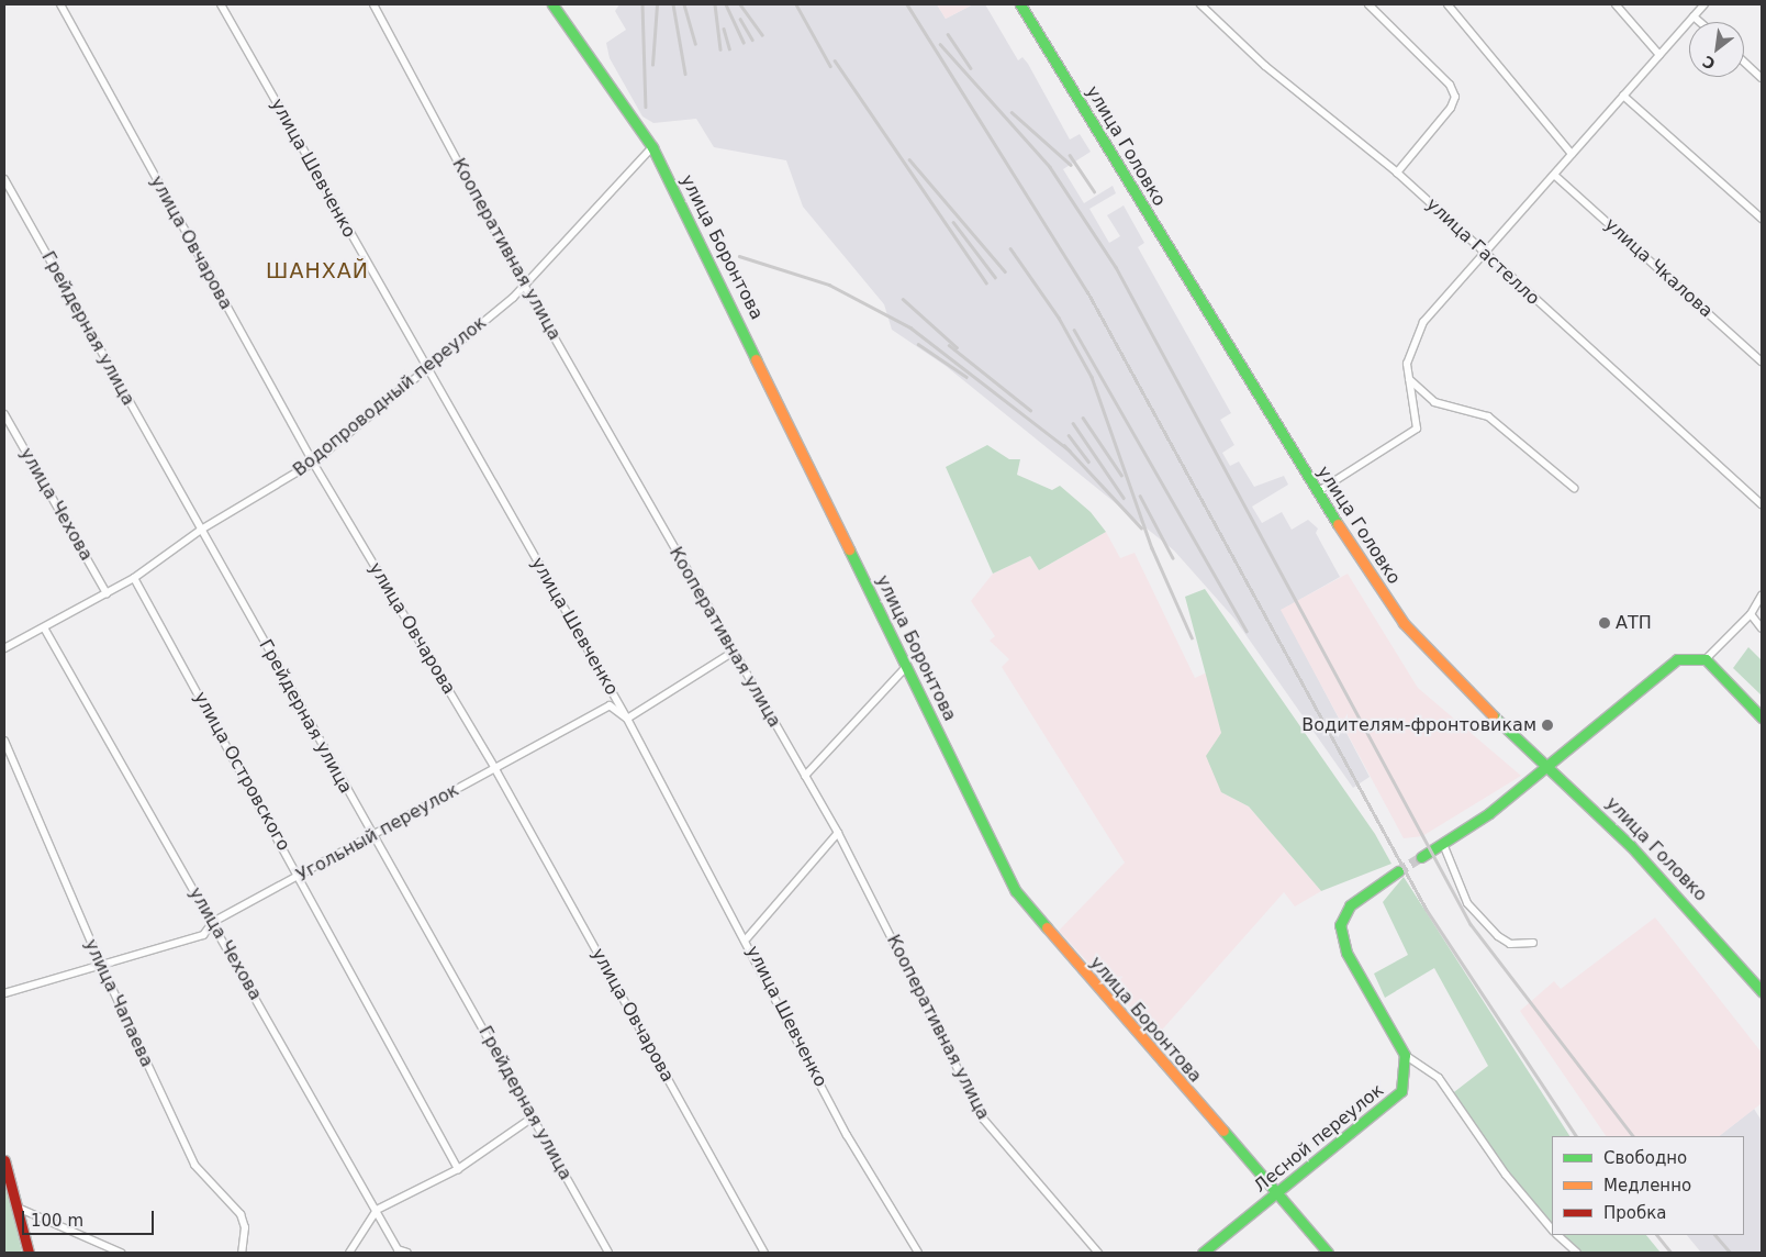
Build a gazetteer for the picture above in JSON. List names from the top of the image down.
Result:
{
  "streets": {
    "main road": ["улица Головко", "улица Боронтова", "Лесной переулок"],
    "street": [
      "улица Шевченко",
      "улица Овчарова",
      "Кооперативная улица",
      "улица Гастелло",
      "улица Чкалова",
      "Грейдерная улица",
      "Водопроводный переулок",
      "улица Чехова",
      "улица Островского",
      "Угольный переулок",
      "улица Чапаева"
    ]
  },
  "crossings": [
    ["улица Шевченко", "Водопроводный переулок"],
    ["улица Шевченко", "Угольный переулок"],
    ["улица Овчарова", "Водопроводный переулок"],
    ["улица Овчарова", "Угольный переулок"],
    ["улица Боронтова", "Водопроводный переулок"],
    ["улица Боронтова", "Лесной переулок"],
    ["Кооперативная улица", "Водопроводный переулок"],
    ["Грейдерная улица", "Водопроводный переулок"],
    ["Грейдерная улица", "Угольный переулок"],
    ["Водопроводный переулок", "улица Чехова"],
    ["Водопроводный переулок", "улица Островского"],
    ["улица Чехова", "Угольный переулок"],
    ["улица Островского", "Угольный переулок"],
    ["Угольный переулок", "улица Чапаева"]
  ],
  "districts": ["ШАНХАЙ"],
  "places": ["АТП", "Водителям-фронтовикам"],
  "legend": ["Свободно", "Медленно", "Пробка"],
  "scale_bar": "100 m",
  "north": "bottom left"
}
